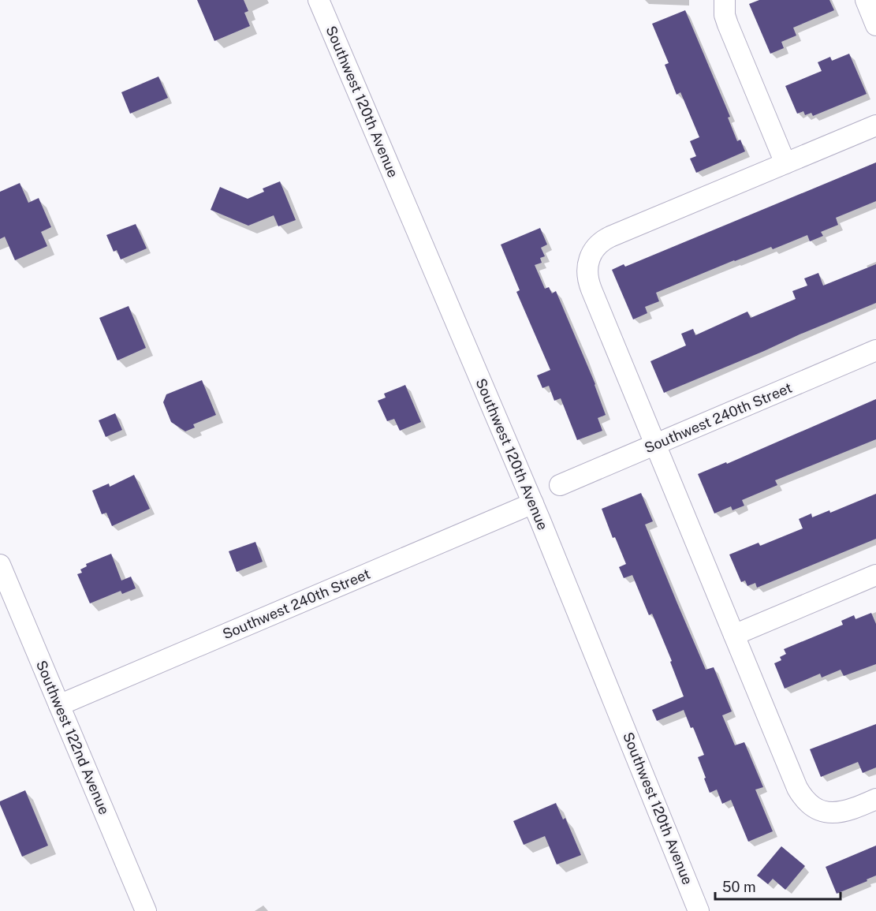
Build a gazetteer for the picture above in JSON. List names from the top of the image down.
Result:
{
  "streets": {
    "street": ["Southwest 120th Avenue", "Southwest 240th Street", "Southwest 122nd Avenue"]
  },
  "crossings": [
    ["Southwest 120th Avenue", "Southwest 240th Street"],
    ["Southwest 240th Street", "Southwest 122nd Avenue"]
  ],
  "scale_bar": "50 m"
}
